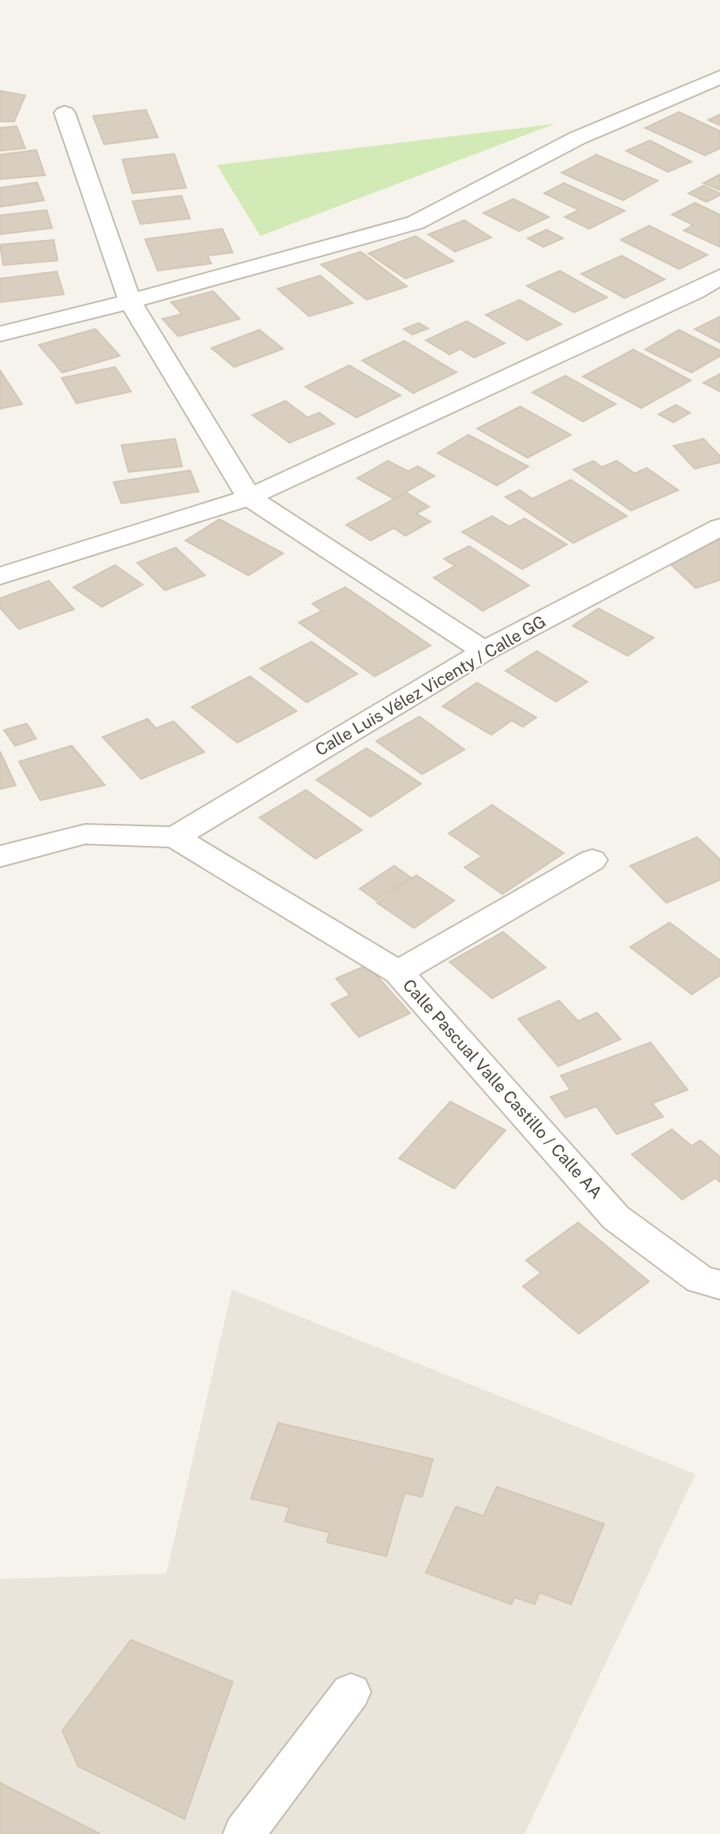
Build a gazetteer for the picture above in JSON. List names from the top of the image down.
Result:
{
  "streets": {
    "street": ["Calle Luis Vélez Vicenty / Calle GG", "Calle Pascual Valle Castillo / Calle AA"]
  },
  "crossings": [
    ["Calle Luis Vélez Vicenty / Calle GG", "Calle Pascual Valle Castillo / Calle AA"]
  ]
}
